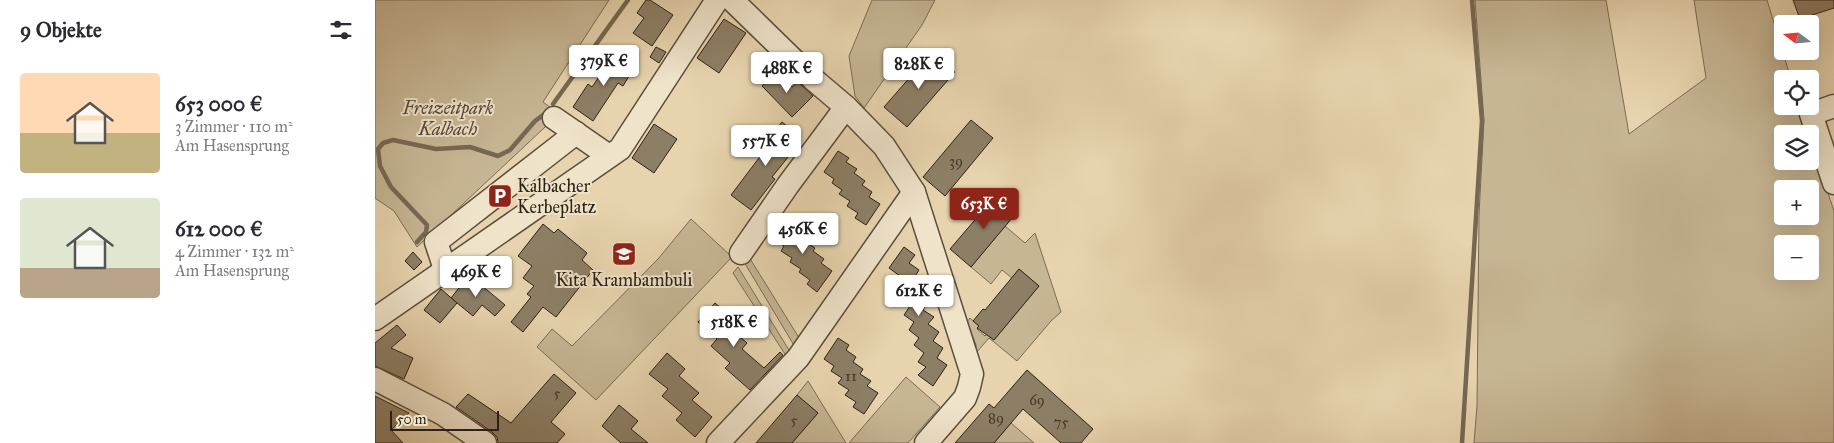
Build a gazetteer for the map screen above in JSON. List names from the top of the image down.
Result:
{
  "parks": ["Freizeitpark Kalbach"],
  "places": {
    "parking": ["Kalbacher Kerbeplatz"],
    "school or university": ["Kita Krambambuli"]
  },
  "house_numbers": [
    "39",
    "11",
    "5",
    "69",
    "89",
    "5",
    "75"
  ],
  "scale_bar": "50 m",
  "north": "left",
  "page": {
    "heading": "9 Objekte",
    "map_buttons": ["+", "−"],
    "price": [
      "379K €",
      "828K €",
      "488K €",
      "557K €",
      "653K €",
      "456K €",
      "469K €",
      "612K €",
      "518K €"
    ],
    "list": [
      {
        "name": "653 000 €",
        "note": "3 Zimmer · 110 m² · Am Hasensprung"
      },
      {
        "name": "612 000 €",
        "note": "4 Zimmer · 132 m² · Am Hasensprung"
      }
    ],
    "scale": "50 m"
  }
}
